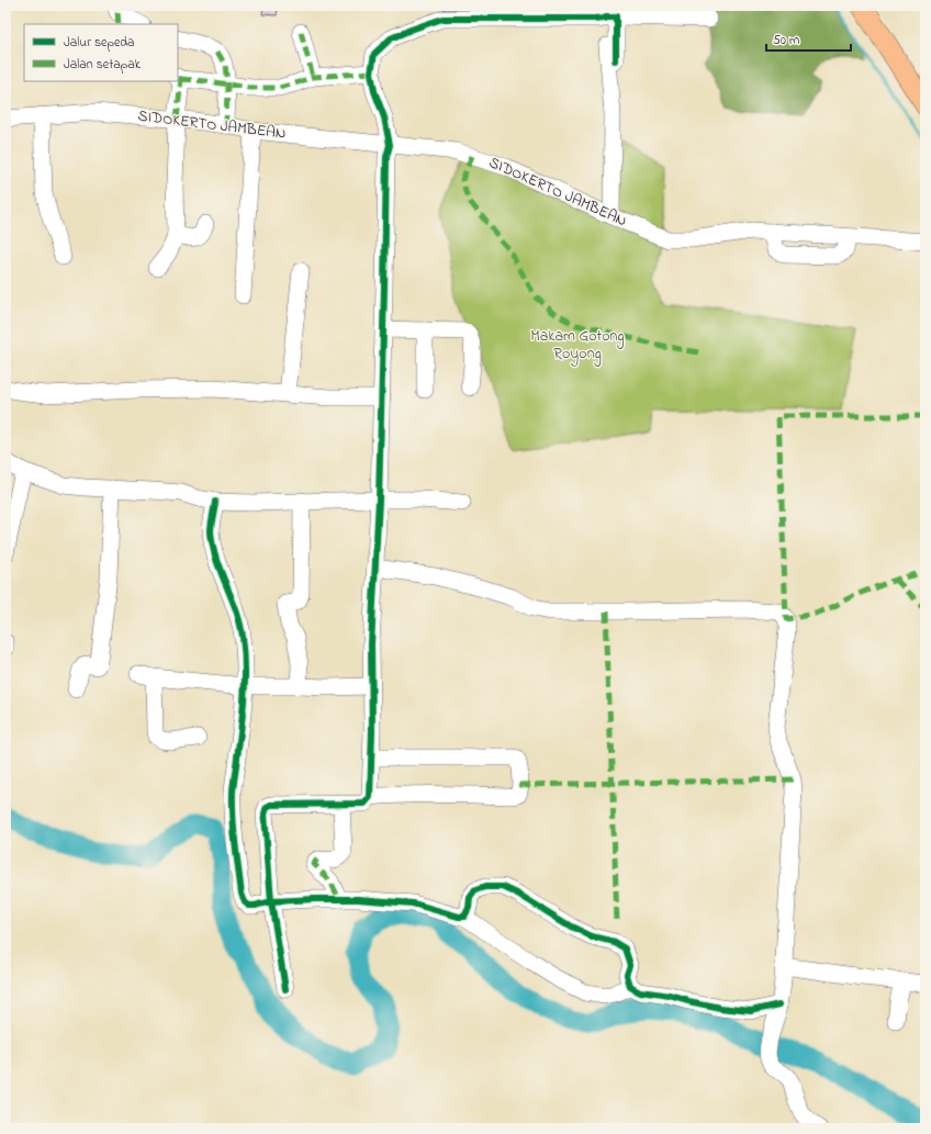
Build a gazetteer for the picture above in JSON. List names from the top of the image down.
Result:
{
  "streets": {
    "street": ["SIDOKERTO JAMBEAN"]
  },
  "parks": ["Makam Gotong Royong"],
  "legend": ["Jalur sepeda", "Jalan setapak"],
  "scale_bar": "50 m"
}
